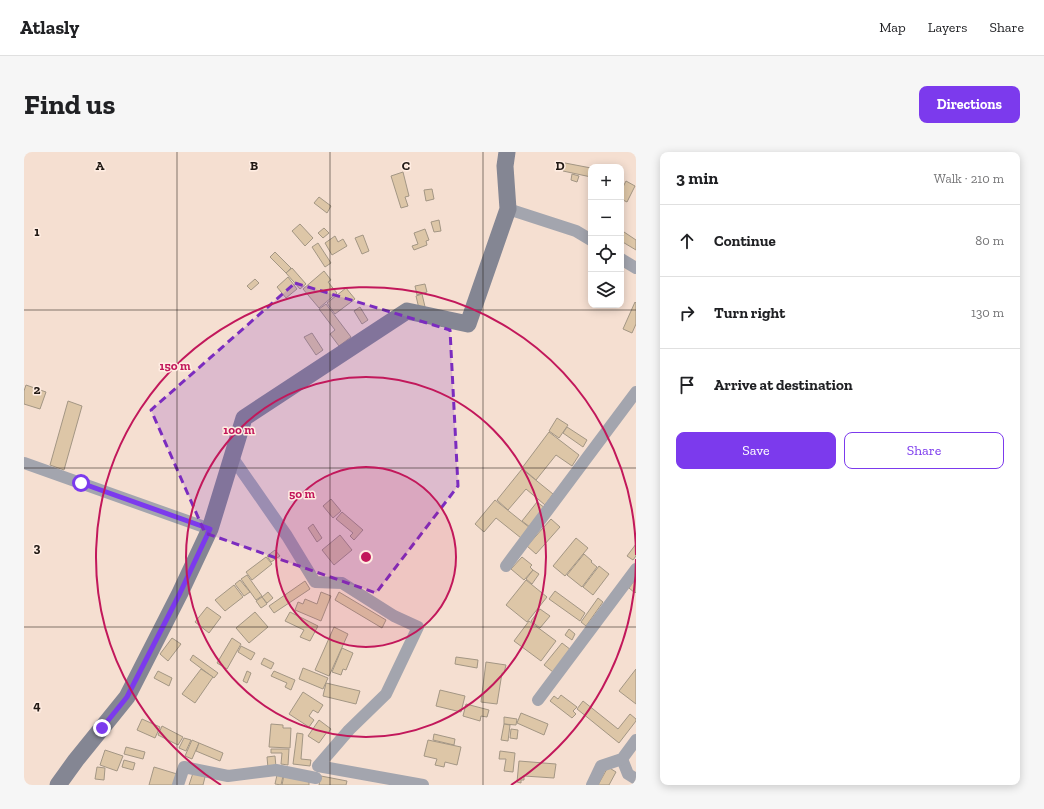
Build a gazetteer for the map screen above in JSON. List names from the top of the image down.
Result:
{
  "page": {
    "header": "Atlasly",
    "nav": ["Map", "Layers", "Share"],
    "buttons": [
      "Directions",
      ["Save", "Share"]
    ],
    "title": "Find us",
    "heading": ["3 min", "Walk · 210 m"],
    "map_buttons": ["+", "−"],
    "list": [
      ["Continue", "80 m"],
      ["Turn right", "130 m"],
      "Arrive at destination"
    ]
  },
  "grid": {
    "columns": [
      "A",
      "B",
      "C",
      "D"
    ],
    "rows": [
      "1",
      "2",
      "3",
      "4"
    ]
  },
  "rings": ["150 m", "100 m", "50 m"]
}
